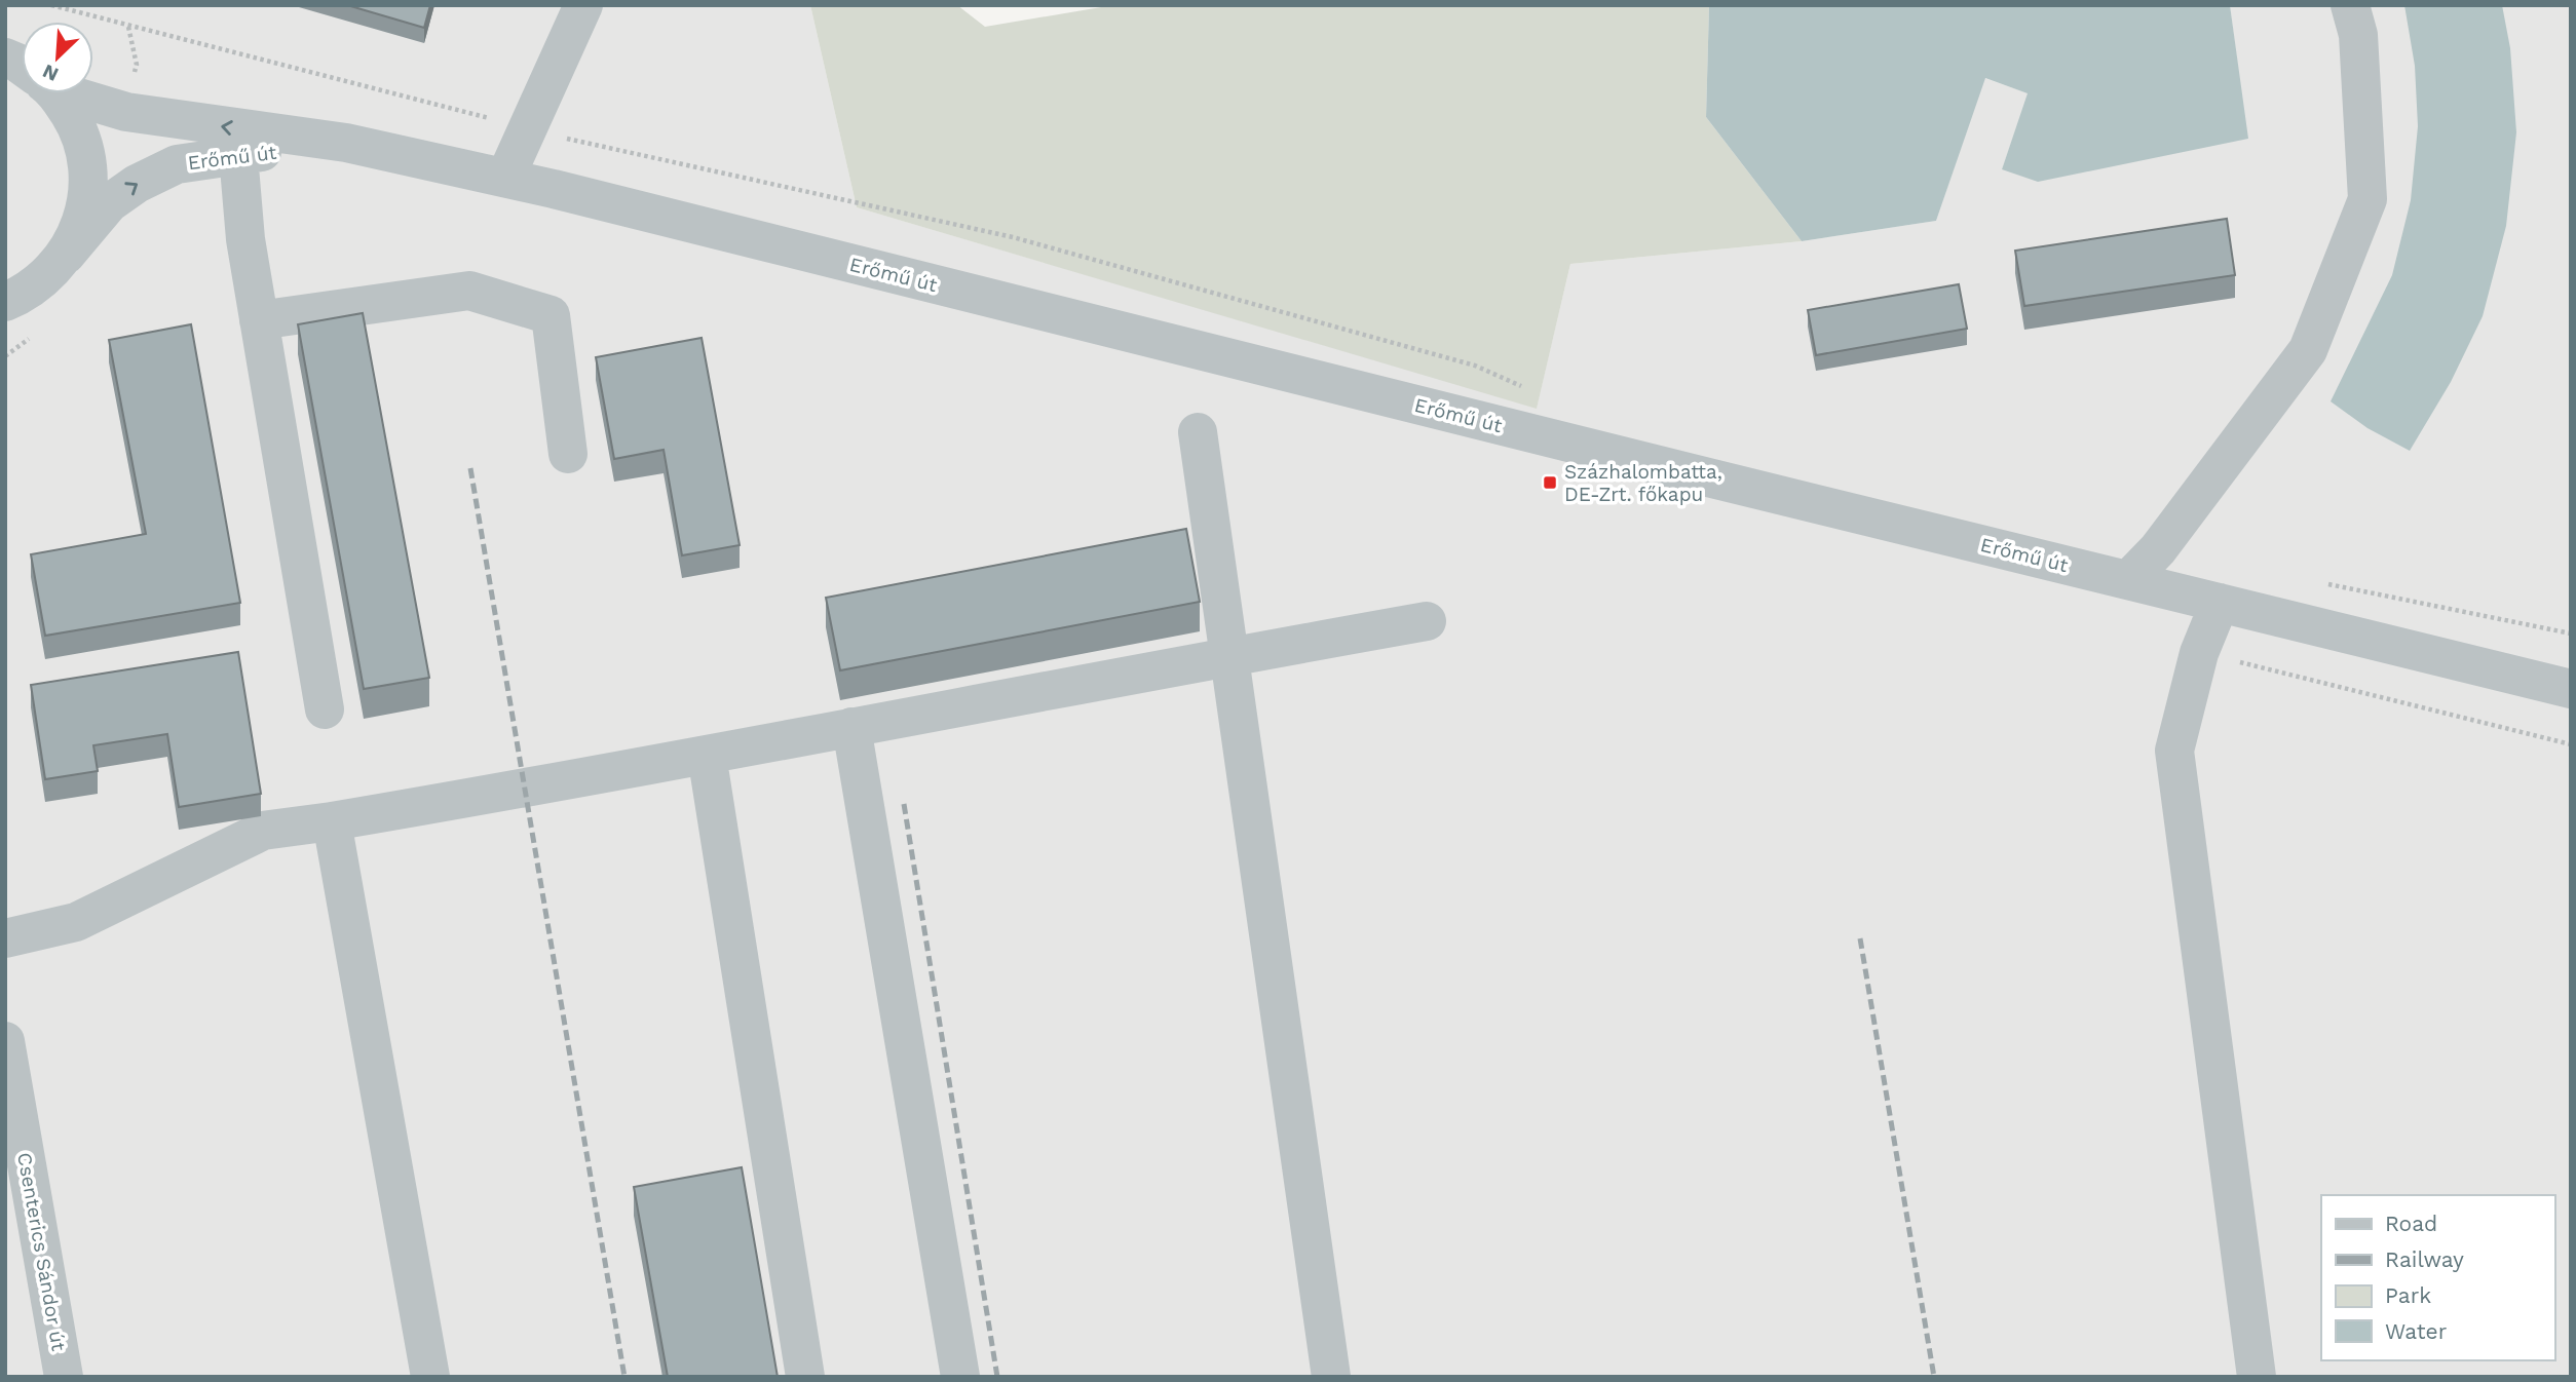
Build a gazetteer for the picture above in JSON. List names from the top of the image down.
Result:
{
  "streets": {
    "street": ["Erőmű út", "Csenterics Sándor út"]
  },
  "places": {
    "transit": ["Százhalombatta, DE-Zrt. főkapu"]
  },
  "legend": [
    "Road",
    "Railway",
    "Park",
    "Water"
  ],
  "north": "bottom left"
}
